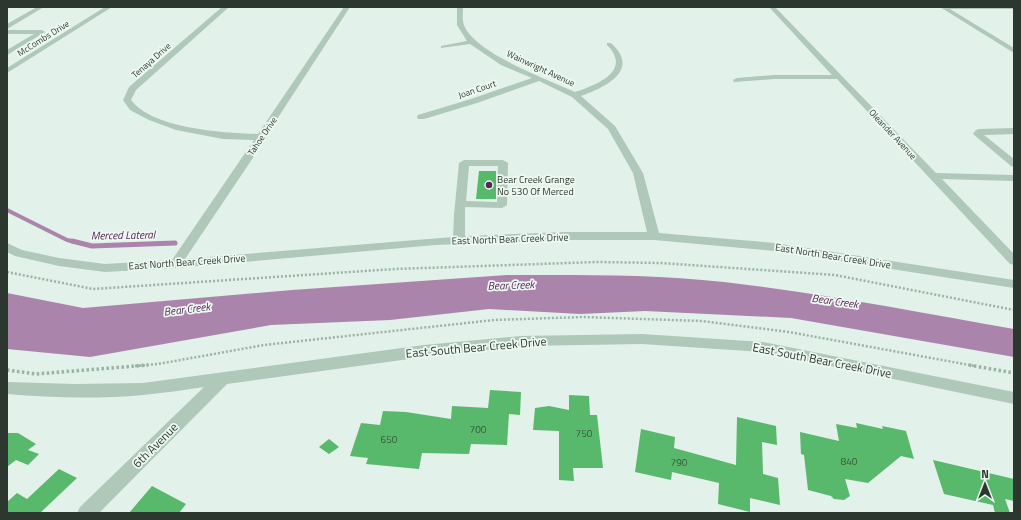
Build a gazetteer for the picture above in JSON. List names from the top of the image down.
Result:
{
  "streets": {
    "street": [
      "McCombs Drive",
      "Tenaya Drive",
      "Wainwright Avenue",
      "Joan Court",
      "Oleander Avenue",
      "Tahoe Drive",
      "East North Bear Creek Drive",
      "East South Bear Creek Drive",
      "6th Avenue"
    ]
  },
  "crossings": [
    ["Tenaya Drive", "Tahoe Drive"],
    ["Wainwright Avenue", "Joan Court"],
    ["Wainwright Avenue", "East North Bear Creek Drive"],
    ["Tahoe Drive", "East North Bear Creek Drive"],
    ["East South Bear Creek Drive", "6th Avenue"]
  ],
  "water": ["Merced Lateral", "Bear Creek"],
  "places": ["Bear Creek Grange No 530 Of Merced"],
  "house_numbers": [
    "700",
    "750",
    "650",
    "840",
    "790"
  ],
  "north": "top"
}
